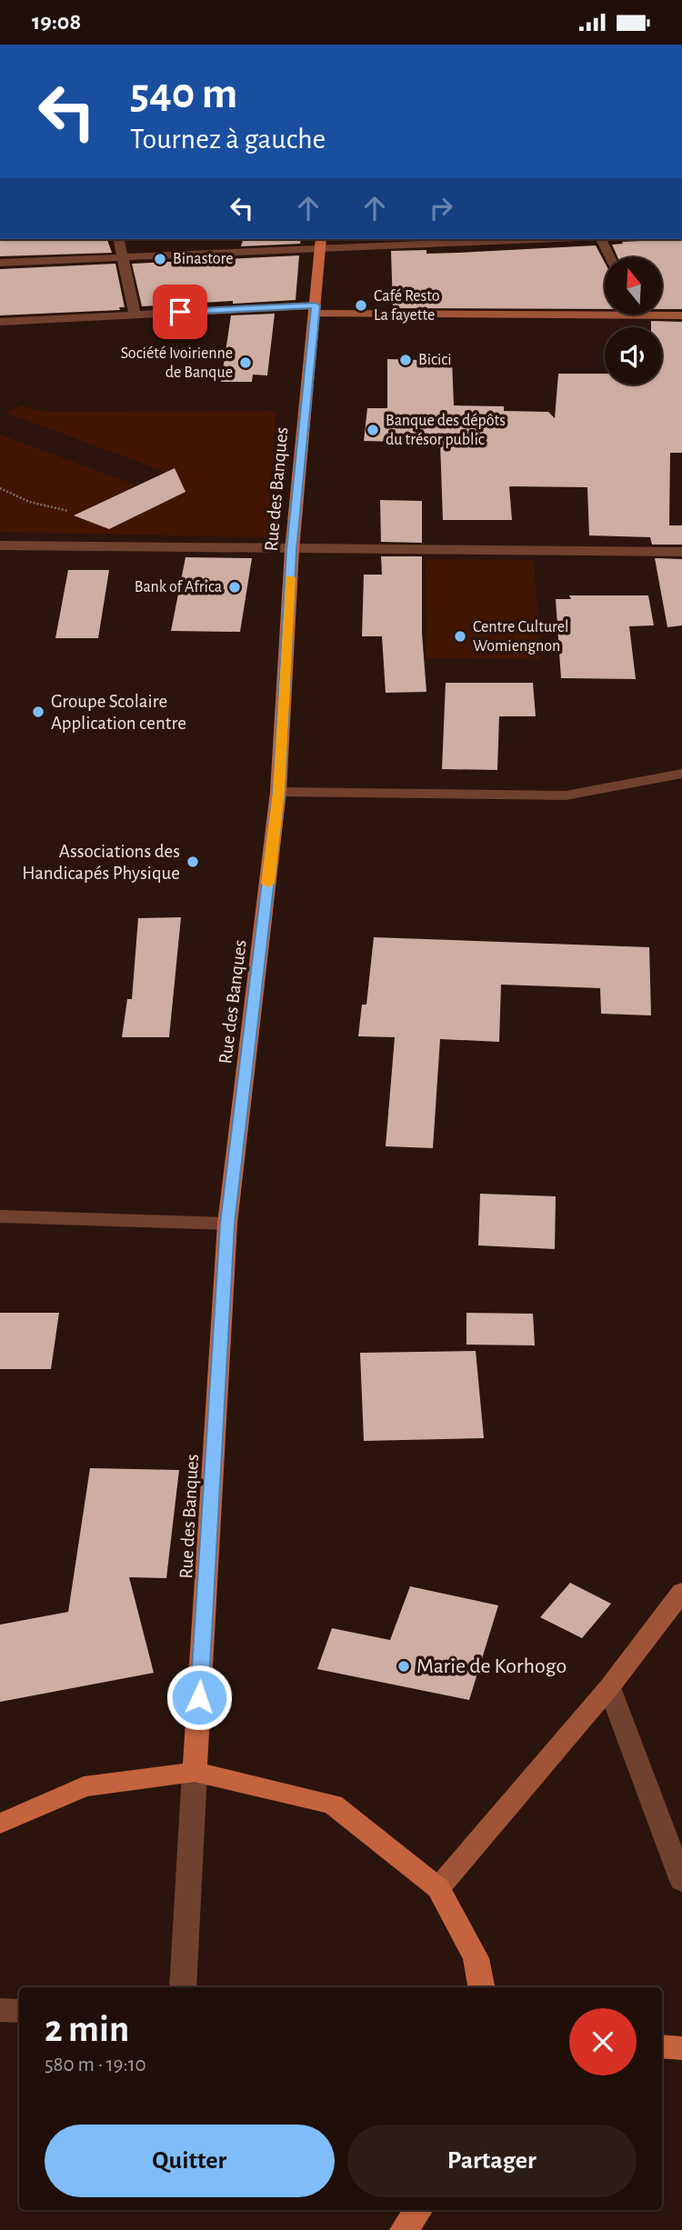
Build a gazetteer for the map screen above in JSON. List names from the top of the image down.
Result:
{
  "streets": {
    "main road": ["Rue des Banques"]
  },
  "places": [
    "Binastore",
    "Café Resto La fayette",
    "Bicici",
    "Société Ivoirienne de Banque",
    "Banque des dépôts du trésor public",
    "Bank of Africa",
    "Centre Culturel Womiengnon",
    "Groupe Scolaire Application centre",
    "Associations des Handicapés Physique",
    "Marie de Korhogo"
  ],
  "north": "top",
  "page": {
    "status": "19:08",
    "turn": ["540 m", "Tournez à gauche"],
    "heading": ["2 min", "580 m · 19:10"],
    "buttons": ["Quitter", "Partager"]
  }
}
